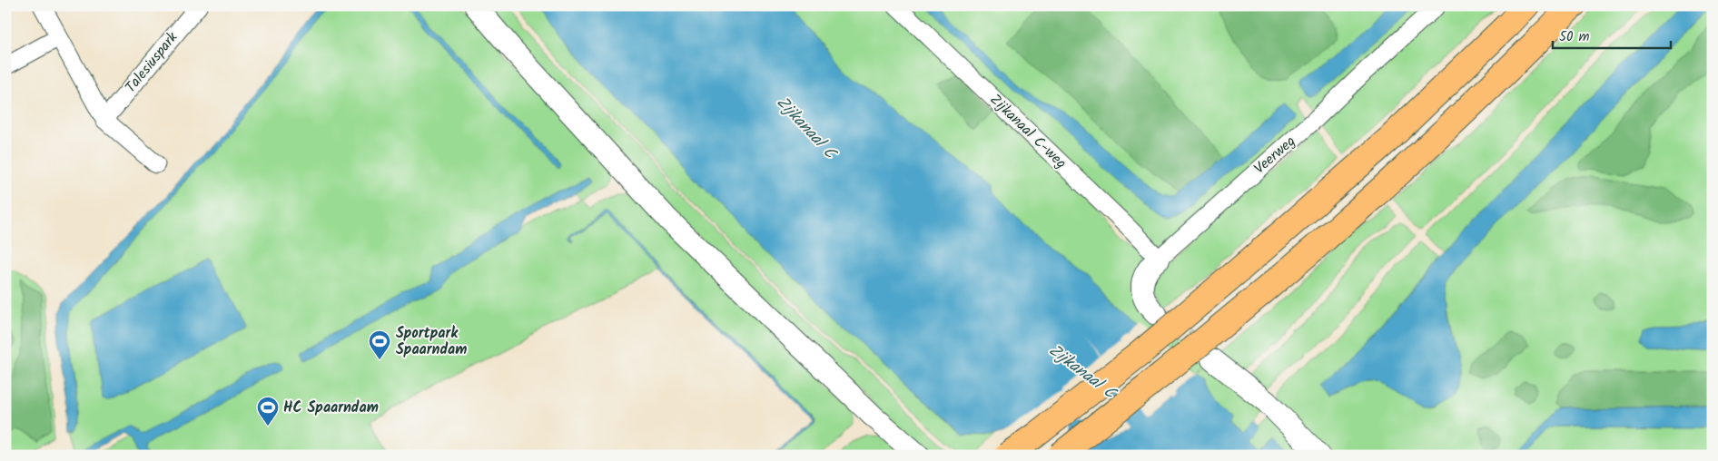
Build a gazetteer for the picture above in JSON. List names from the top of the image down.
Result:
{
  "streets": {
    "street": ["Talesiuspark", "Zijkanaal C-weg", "Veerweg"]
  },
  "crossings": [
    ["Zijkanaal C-weg", "Veerweg"]
  ],
  "water": ["Zijkanaal C"],
  "places": {
    "sports": ["Sportpark Spaarndam", "HC Spaarndam"]
  },
  "scale_bar": "50 m"
}
